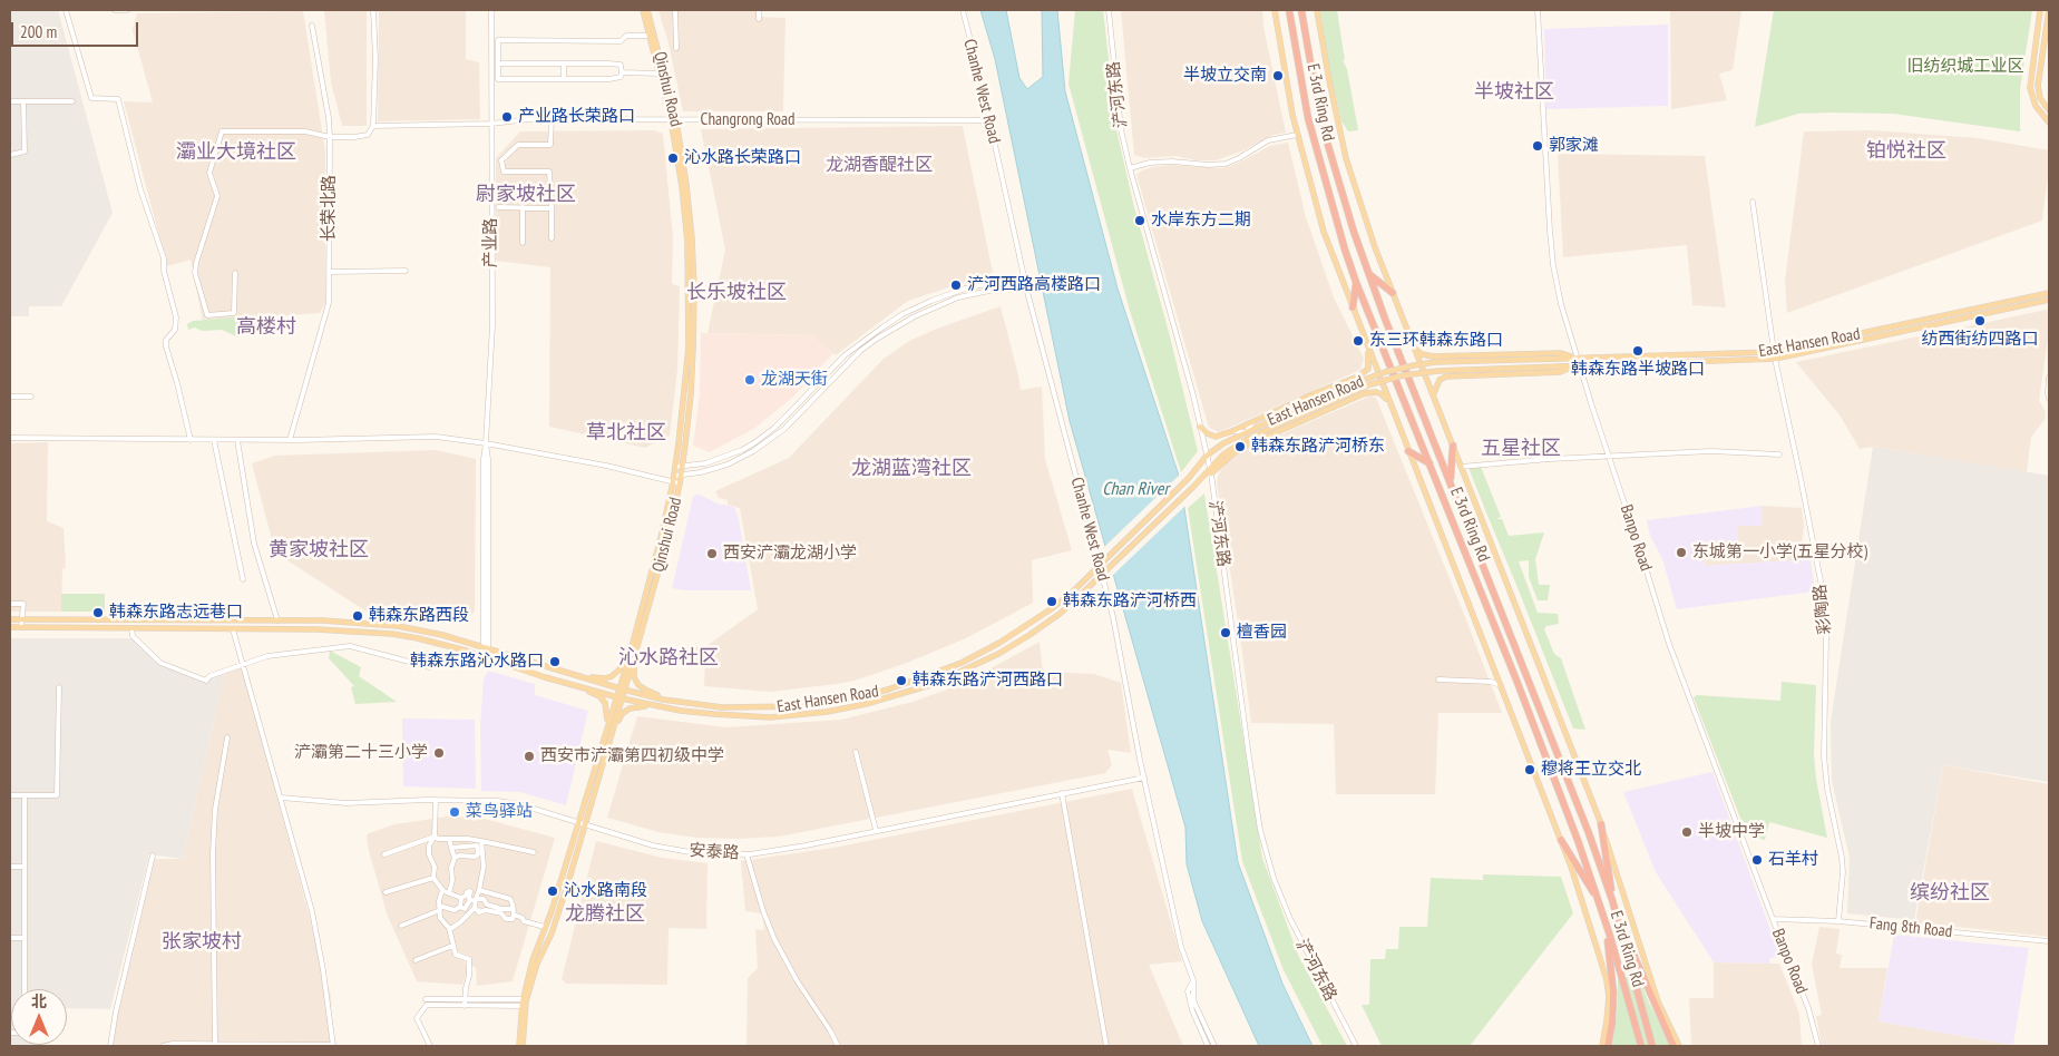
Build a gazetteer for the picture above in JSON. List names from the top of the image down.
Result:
{
  "streets": {
    "highway": ["E 3rd Ring Rd"],
    "main road": ["Qinshui Road", "East Hansen Road"],
    "street": [
      "Chanhe West Road",
      "浐河东路",
      "Changrong Road",
      "长荣北路",
      "产业路",
      "Banpo Road",
      "彩陶路",
      "安泰路",
      "Fang 8th Road"
    ]
  },
  "crossings": [
    ["Qinshui Road", "Changrong Road"],
    ["Qinshui Road", "East Hansen Road"],
    ["Qinshui Road", "安泰路"],
    ["Chanhe West Road", "Changrong Road"],
    ["Chanhe West Road", "East Hansen Road"],
    ["Chanhe West Road", "安泰路"],
    ["浐河东路", "East Hansen Road"],
    ["Changrong Road", "产业路"],
    ["产业路", "East Hansen Road"],
    ["East Hansen Road", "Banpo Road"],
    ["East Hansen Road", "彩陶路"],
    ["Banpo Road", "Fang 8th Road"],
    ["彩陶路", "Fang 8th Road"]
  ],
  "districts": [
    "半坡社区",
    "铂悦社区",
    "灞业大境社区",
    "龙湖香醍社区",
    "尉家坡社区",
    "长乐坡社区",
    "高楼村",
    "草北社区",
    "五星社区",
    "龙湖蓝湾社区",
    "黄家坡社区",
    "沁水路社区",
    "缤纷社区",
    "龙腾社区",
    "张家坡村"
  ],
  "water": ["Chan River"],
  "parks": ["旧纺织城工业区"],
  "places": [
    "半坡立交南",
    "产业路长荣路口",
    "郭家滩",
    "沁水路长荣路口",
    "水岸东方二期",
    "浐河西路高楼路口",
    "纺西街纺四路口",
    "东三环韩森东路口",
    "韩森东路半坡路口",
    "龙湖天街",
    "韩森东路浐河桥东",
    "东城第一小学(五星分校)",
    "西安浐灞龙湖小学",
    "韩森东路浐河桥西",
    "韩森东路志远巷口",
    "韩森东路西段",
    "檀香园",
    "韩森东路沁水路口",
    "韩森东路浐河西路口",
    "浐灞第二十三小学",
    "西安市浐灞第四初级中学",
    "穆将王立交北",
    "菜鸟驿站",
    "半坡中学",
    "石羊村",
    "沁水路南段"
  ],
  "scale_bar": "200 m",
  "north": "top"
}
